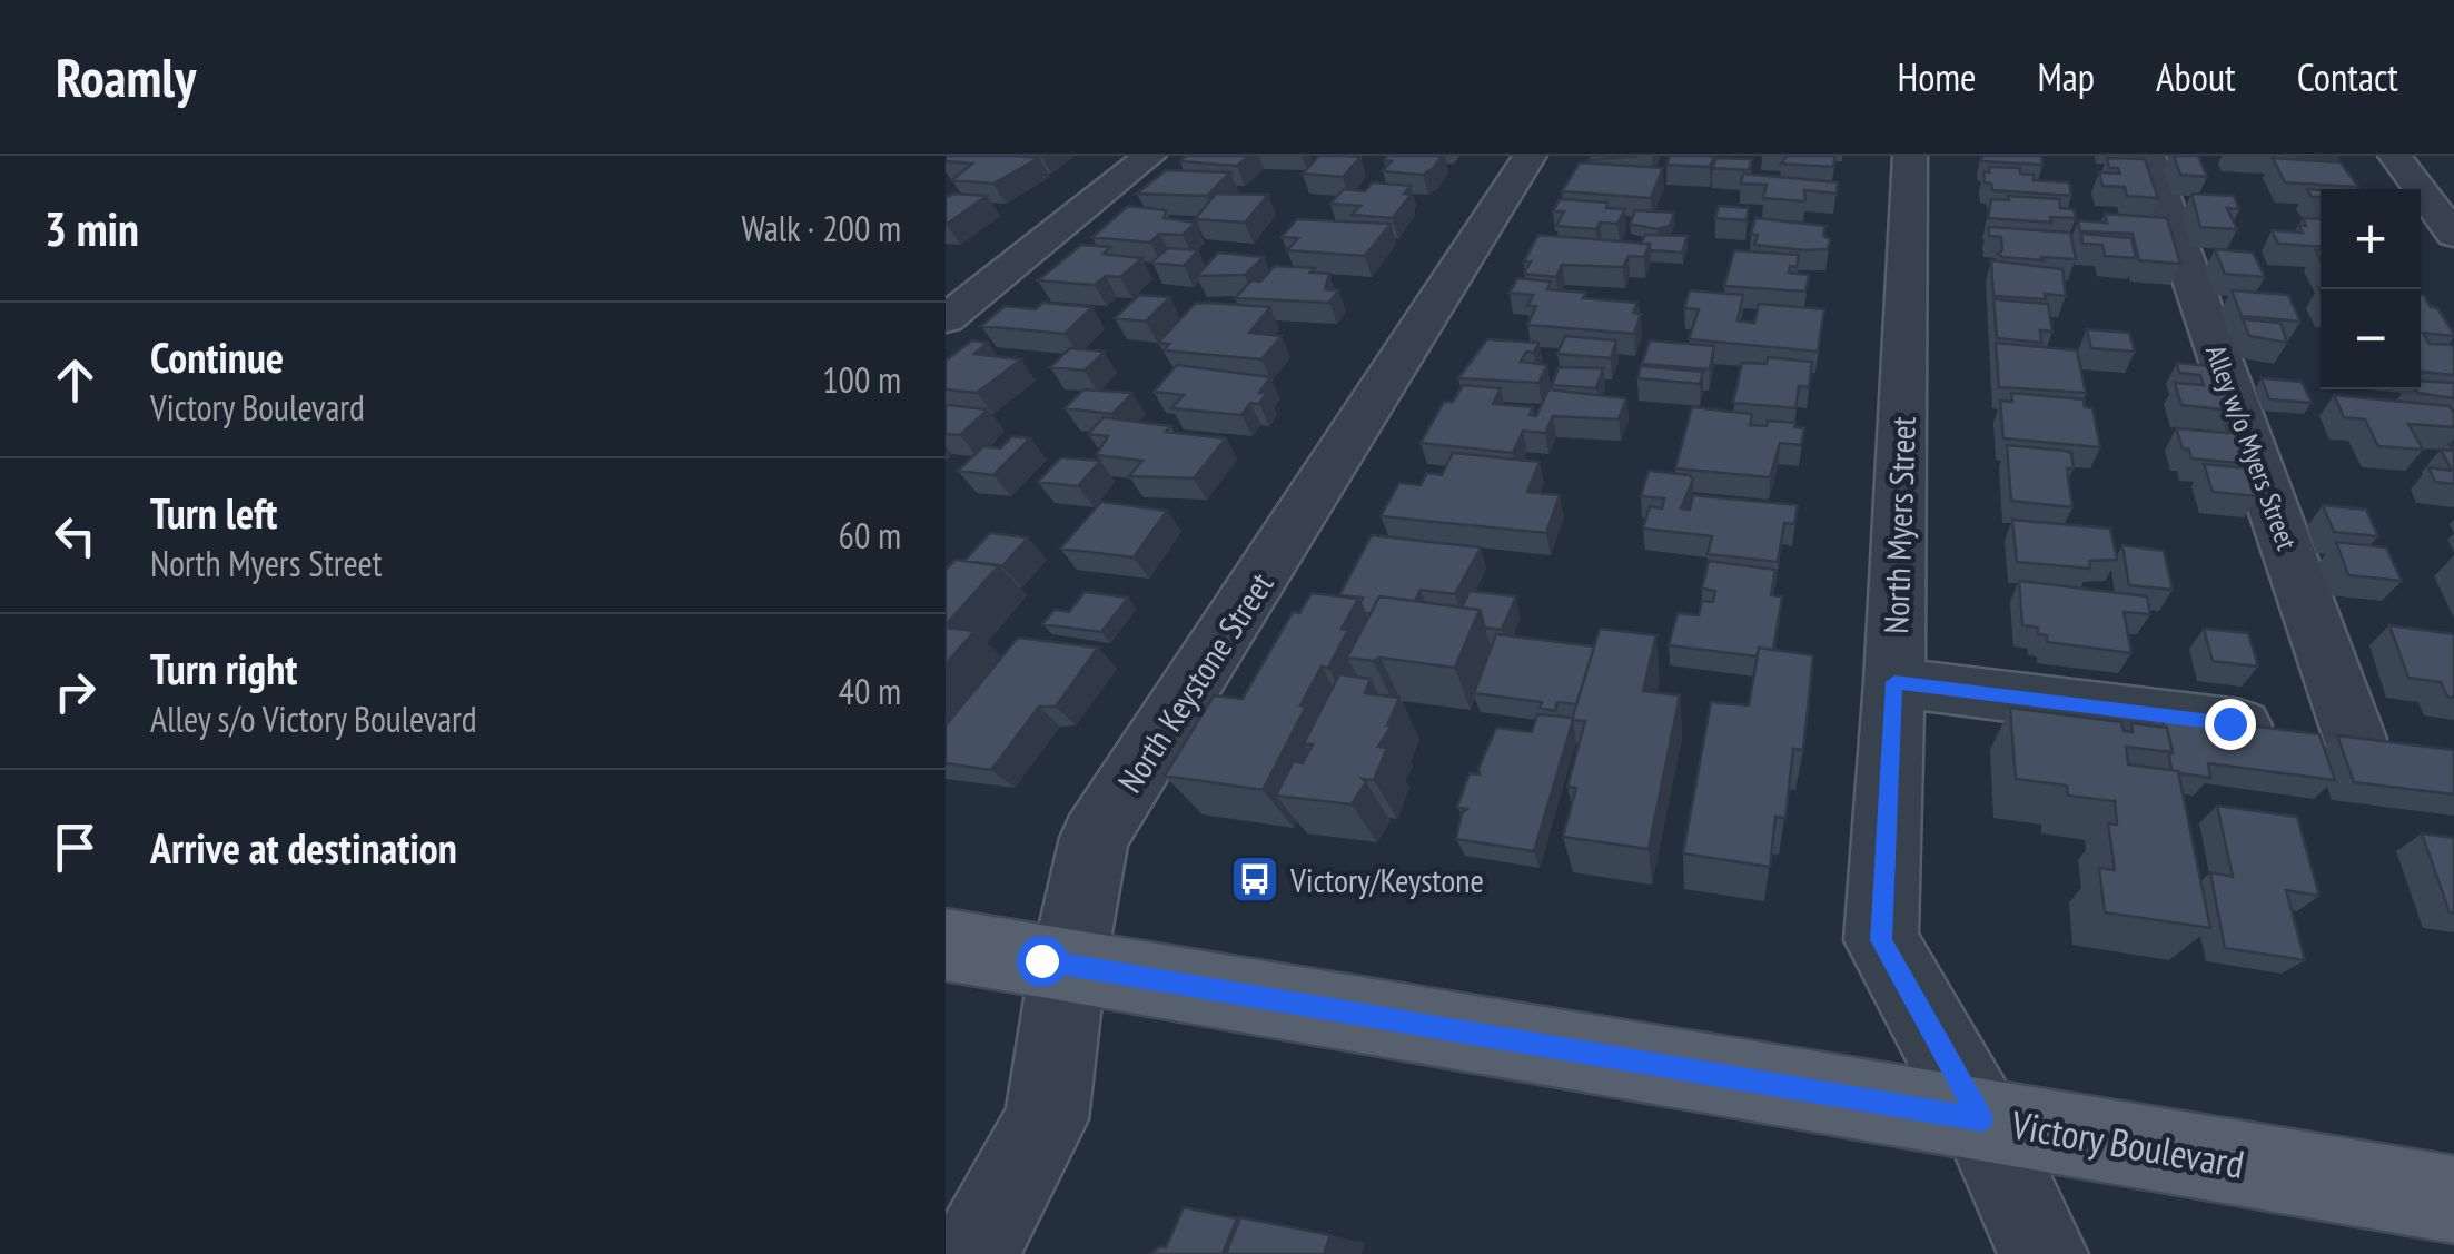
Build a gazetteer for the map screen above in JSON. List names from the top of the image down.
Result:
{
  "streets": {
    "main road": ["Victory Boulevard"],
    "street": ["Alley w/o Myers Street", "North Myers Street", "North Keystone Street"]
  },
  "crossings": [
    ["Alley w/o Myers Street", "North Myers Street"],
    ["North Myers Street", "Victory Boulevard"],
    ["North Keystone Street", "Victory Boulevard"]
  ],
  "places": {
    "bus stop": ["Victory/Keystone"]
  },
  "page": {
    "header": "Roamly",
    "nav": [
      "Home",
      "Map",
      "About",
      "Contact"
    ],
    "heading": ["3 min", "Walk · 200 m"],
    "map_buttons": ["+", "−"],
    "list": [
      ["Continue", "Victory Boulevard", "100 m"],
      ["Turn left", "North Myers Street", "60 m"],
      ["Turn right", "Alley s/o Victory Boulevard", "40 m"],
      "Arrive at destination"
    ]
  }
}
